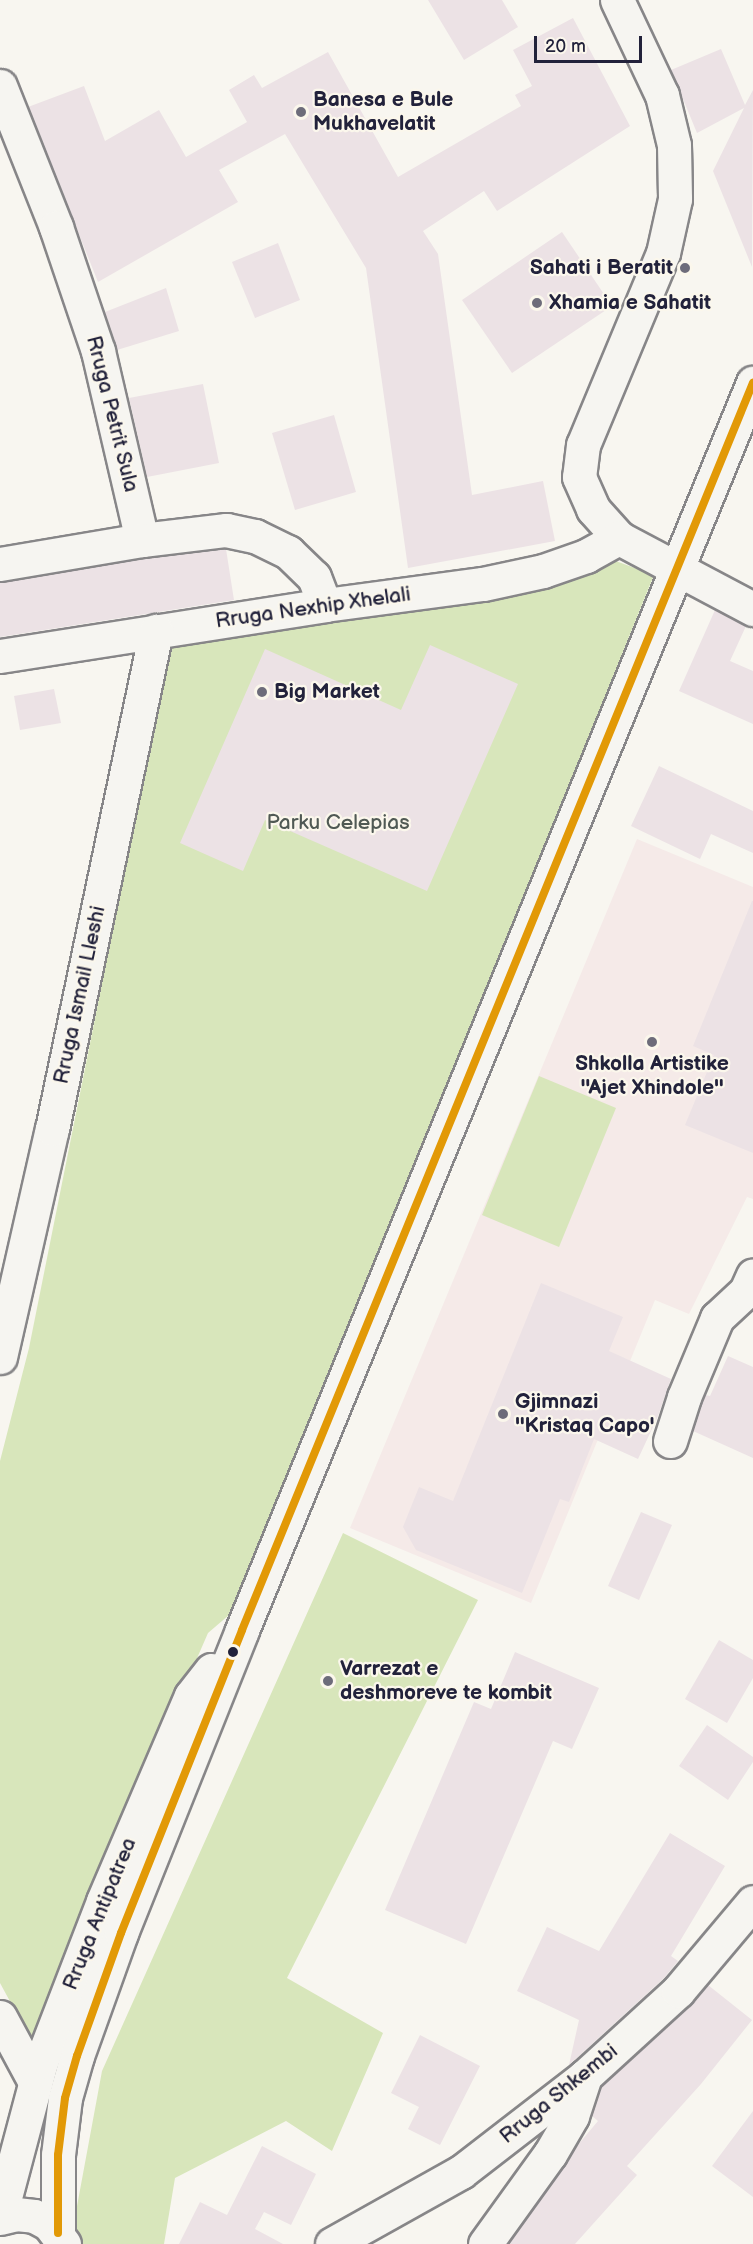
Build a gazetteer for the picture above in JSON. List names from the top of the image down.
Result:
{
  "streets": {
    "street": [
      "Rruga Petrit Sula",
      "Rruga Nexhip Xhelali",
      "Rruga Ismail Lleshi",
      "Rruga Antipatrea",
      "Rruga Shkembi"
    ]
  },
  "crossings": [
    ["Rruga Nexhip Xhelali", "Rruga Ismail Lleshi"]
  ],
  "parks": ["Parku Celepias"],
  "places": [
    "Banesa e Bule Mukhavelatit",
    "Sahati i Beratit",
    "Xhamia e Sahatit",
    "Big Market",
    "Shkolla Artistike ''Ajet Xhindole''",
    "Gjimnazi ''Kristaq Capo'",
    "Varrezat e deshmoreve te kombit"
  ],
  "scale_bar": "20 m"
}
